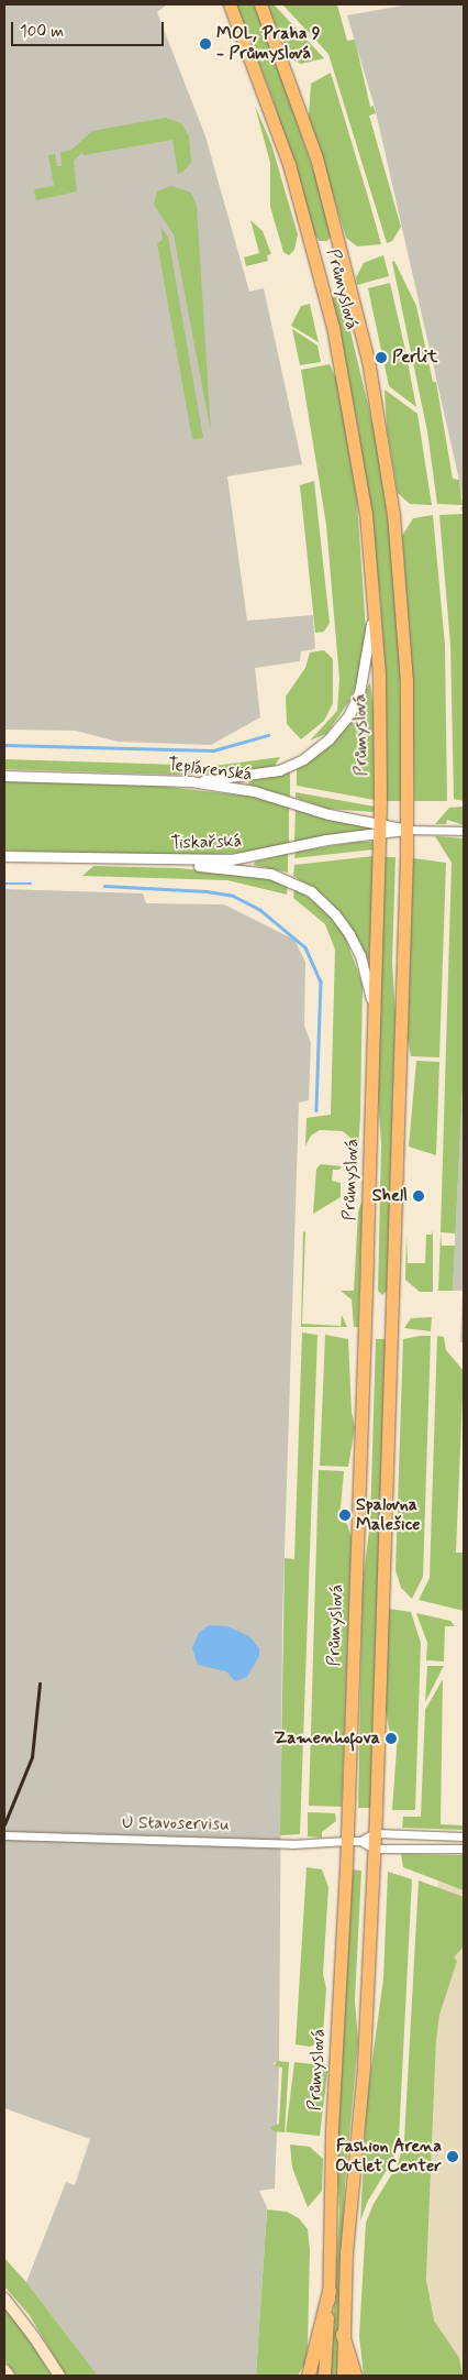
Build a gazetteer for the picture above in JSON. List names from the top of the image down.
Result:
{
  "streets": {
    "main road": ["Průmyslová"],
    "street": ["Teplárenská", "Tiskařská", "U Stavoservisu"]
  },
  "crossings": [
    ["Průmyslová", "Teplárenská"],
    ["Průmyslová", "Tiskařská"],
    ["Průmyslová", "U Stavoservisu"],
    ["Teplárenská", "Tiskařská"]
  ],
  "places": [
    "MOL, Praha 9 - Průmyslová",
    "Perlit",
    "Shell",
    "Spalovna Malešice",
    "Zamenhofova",
    "Fashion Arena Outlet Center"
  ],
  "scale_bar": "100 m"
}
